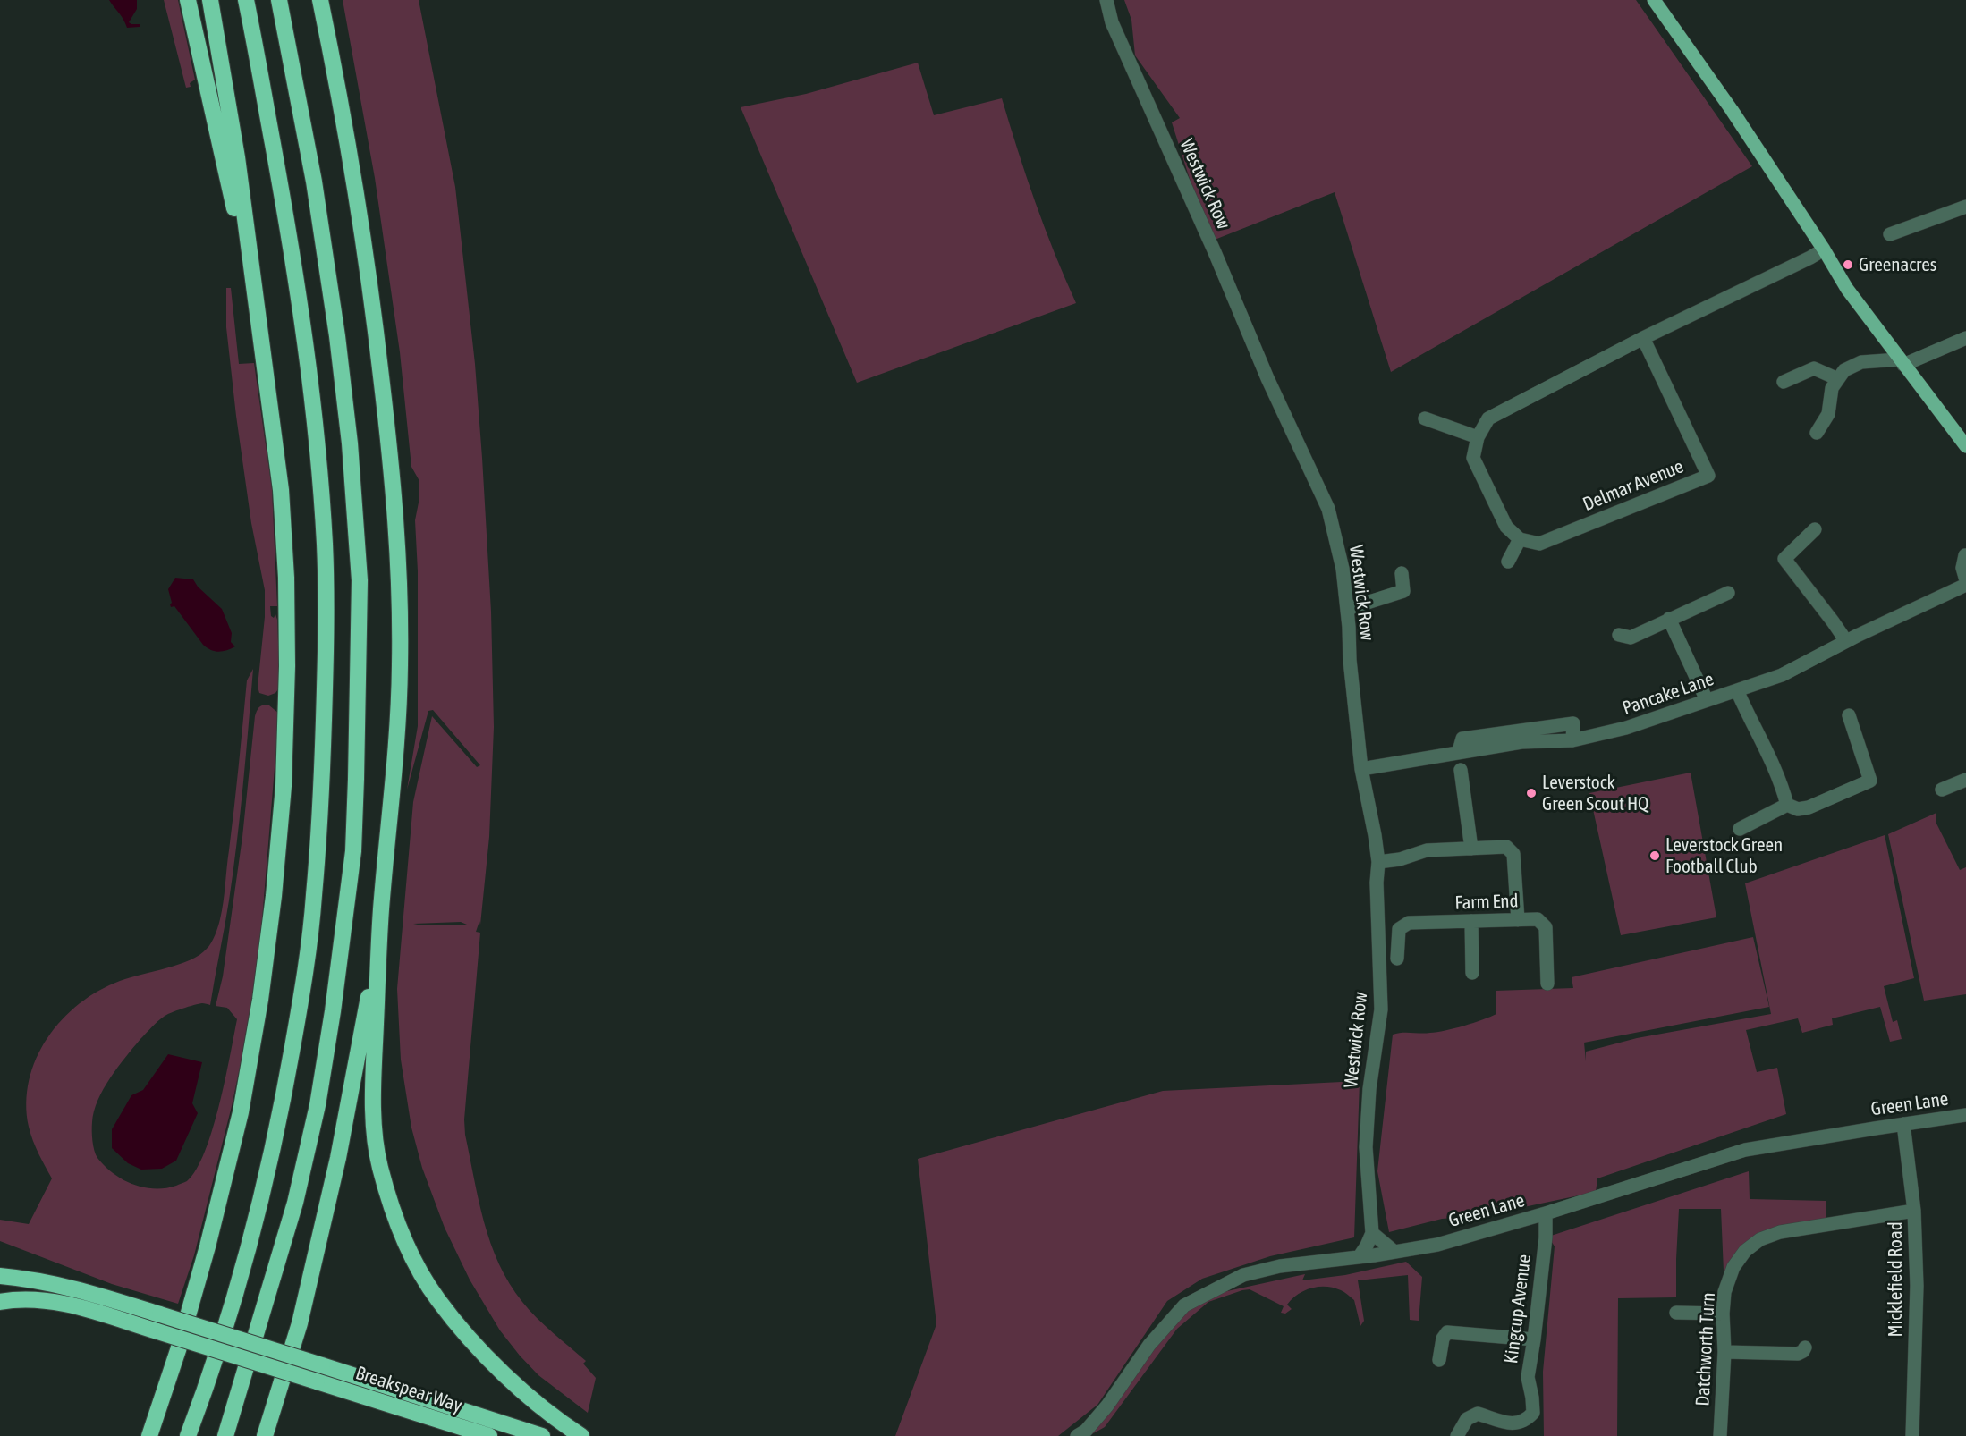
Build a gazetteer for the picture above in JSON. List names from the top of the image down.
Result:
{
  "streets": {
    "highway": ["Breakspear Way"],
    "street": [
      "Westwick Row",
      "Delmar Avenue",
      "Pancake Lane",
      "Farm End",
      "Green Lane",
      "Micklefield Road",
      "Kingcup Avenue",
      "Datchworth Turn"
    ]
  },
  "crossings": [
    ["Westwick Row", "Pancake Lane"],
    ["Green Lane", "Micklefield Road"],
    ["Green Lane", "Kingcup Avenue"],
    ["Micklefield Road", "Datchworth Turn"]
  ],
  "places": ["Greenacres", "Leverstock Green Scout HQ", "Leverstock Green Football Club"]
}
